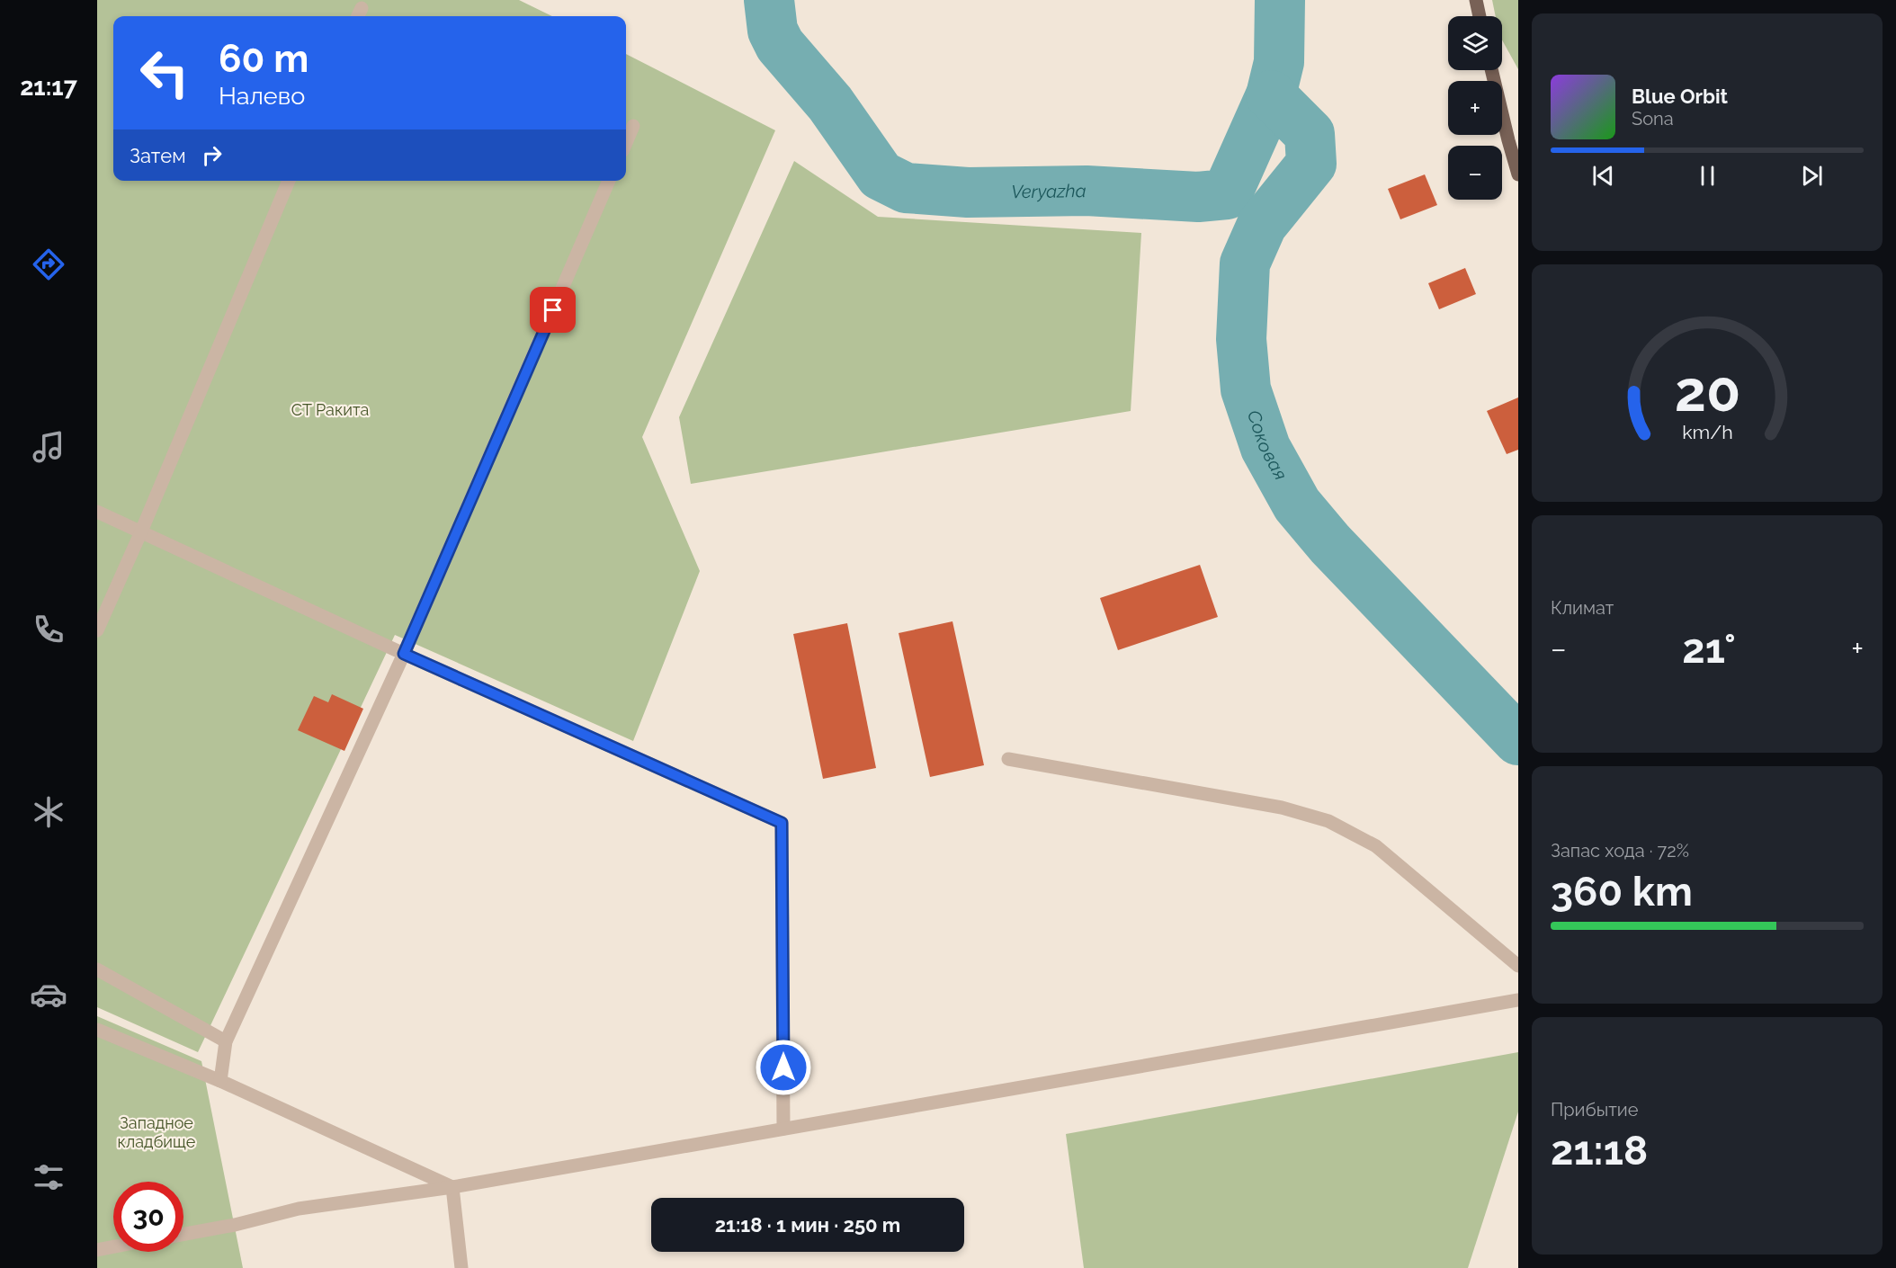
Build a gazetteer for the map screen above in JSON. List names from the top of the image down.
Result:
{
  "water": ["Veryazha", "Соковая"],
  "parks": ["СТ Ракита", "Западное кладбище"],
  "page": {
    "tabs": "21:17",
    "map_buttons": ["+", "−"],
    "turn": ["60 m", "Налево"],
    "song": ["Blue Orbit", "Sona"],
    "then": "Затем",
    "tile": [
      "Климат",
      ["Запас хода · 72%", "360 km"],
      ["Прибытие", "21:18"]
    ],
    "heat": ["−", "21°", "+"],
    "limit": "30",
    "trip": "21:18 · 1 мин · 250 m",
    "gauge": ["20", "km/h"]
  }
}
